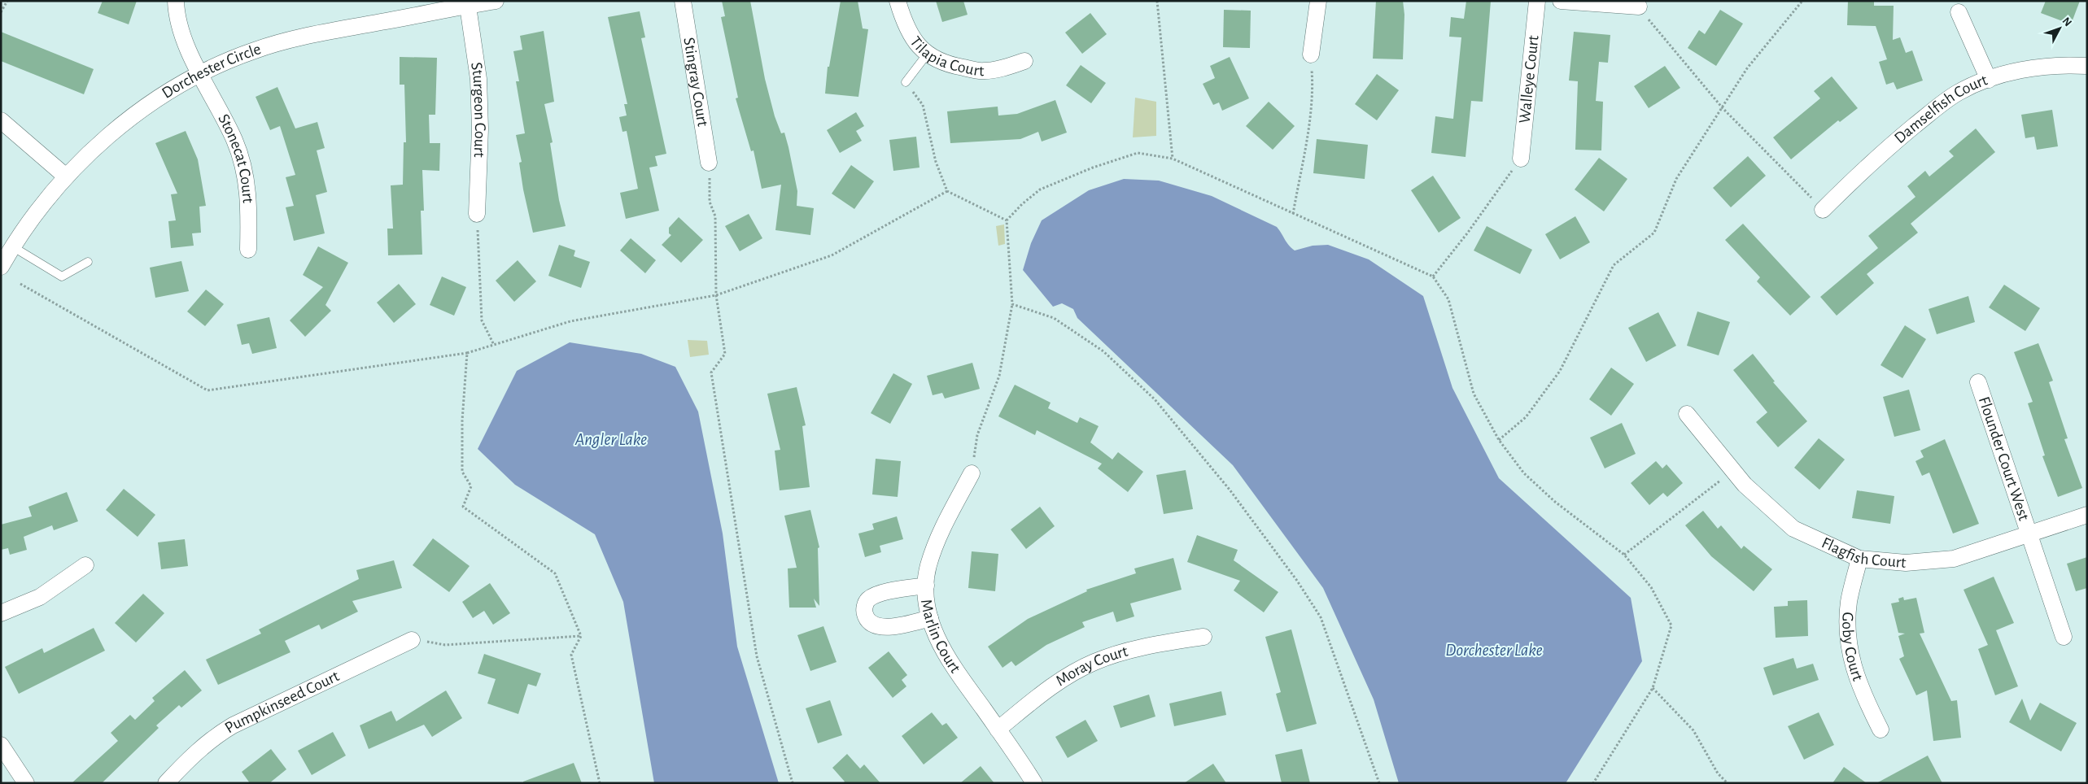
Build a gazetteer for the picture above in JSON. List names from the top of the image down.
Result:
{
  "streets": {
    "street": [
      "Tilapia Court",
      "Dorchester Circle",
      "Walleye Court",
      "Stingray Court",
      "Sturgeon Court",
      "Damselfish Court",
      "Stonecat Court",
      "Flounder Court West",
      "Flagfish Court",
      "Marlin Court",
      "Goby Court",
      "Moray Court",
      "Pumpkinseed Court"
    ]
  },
  "crossings": [
    ["Dorchester Circle", "Sturgeon Court"],
    ["Dorchester Circle", "Stonecat Court"],
    ["Flounder Court West", "Flagfish Court"],
    ["Flagfish Court", "Goby Court"],
    ["Marlin Court", "Moray Court"]
  ],
  "water": ["Angler Lake", "Dorchester Lake"],
  "north": "top right"
}
